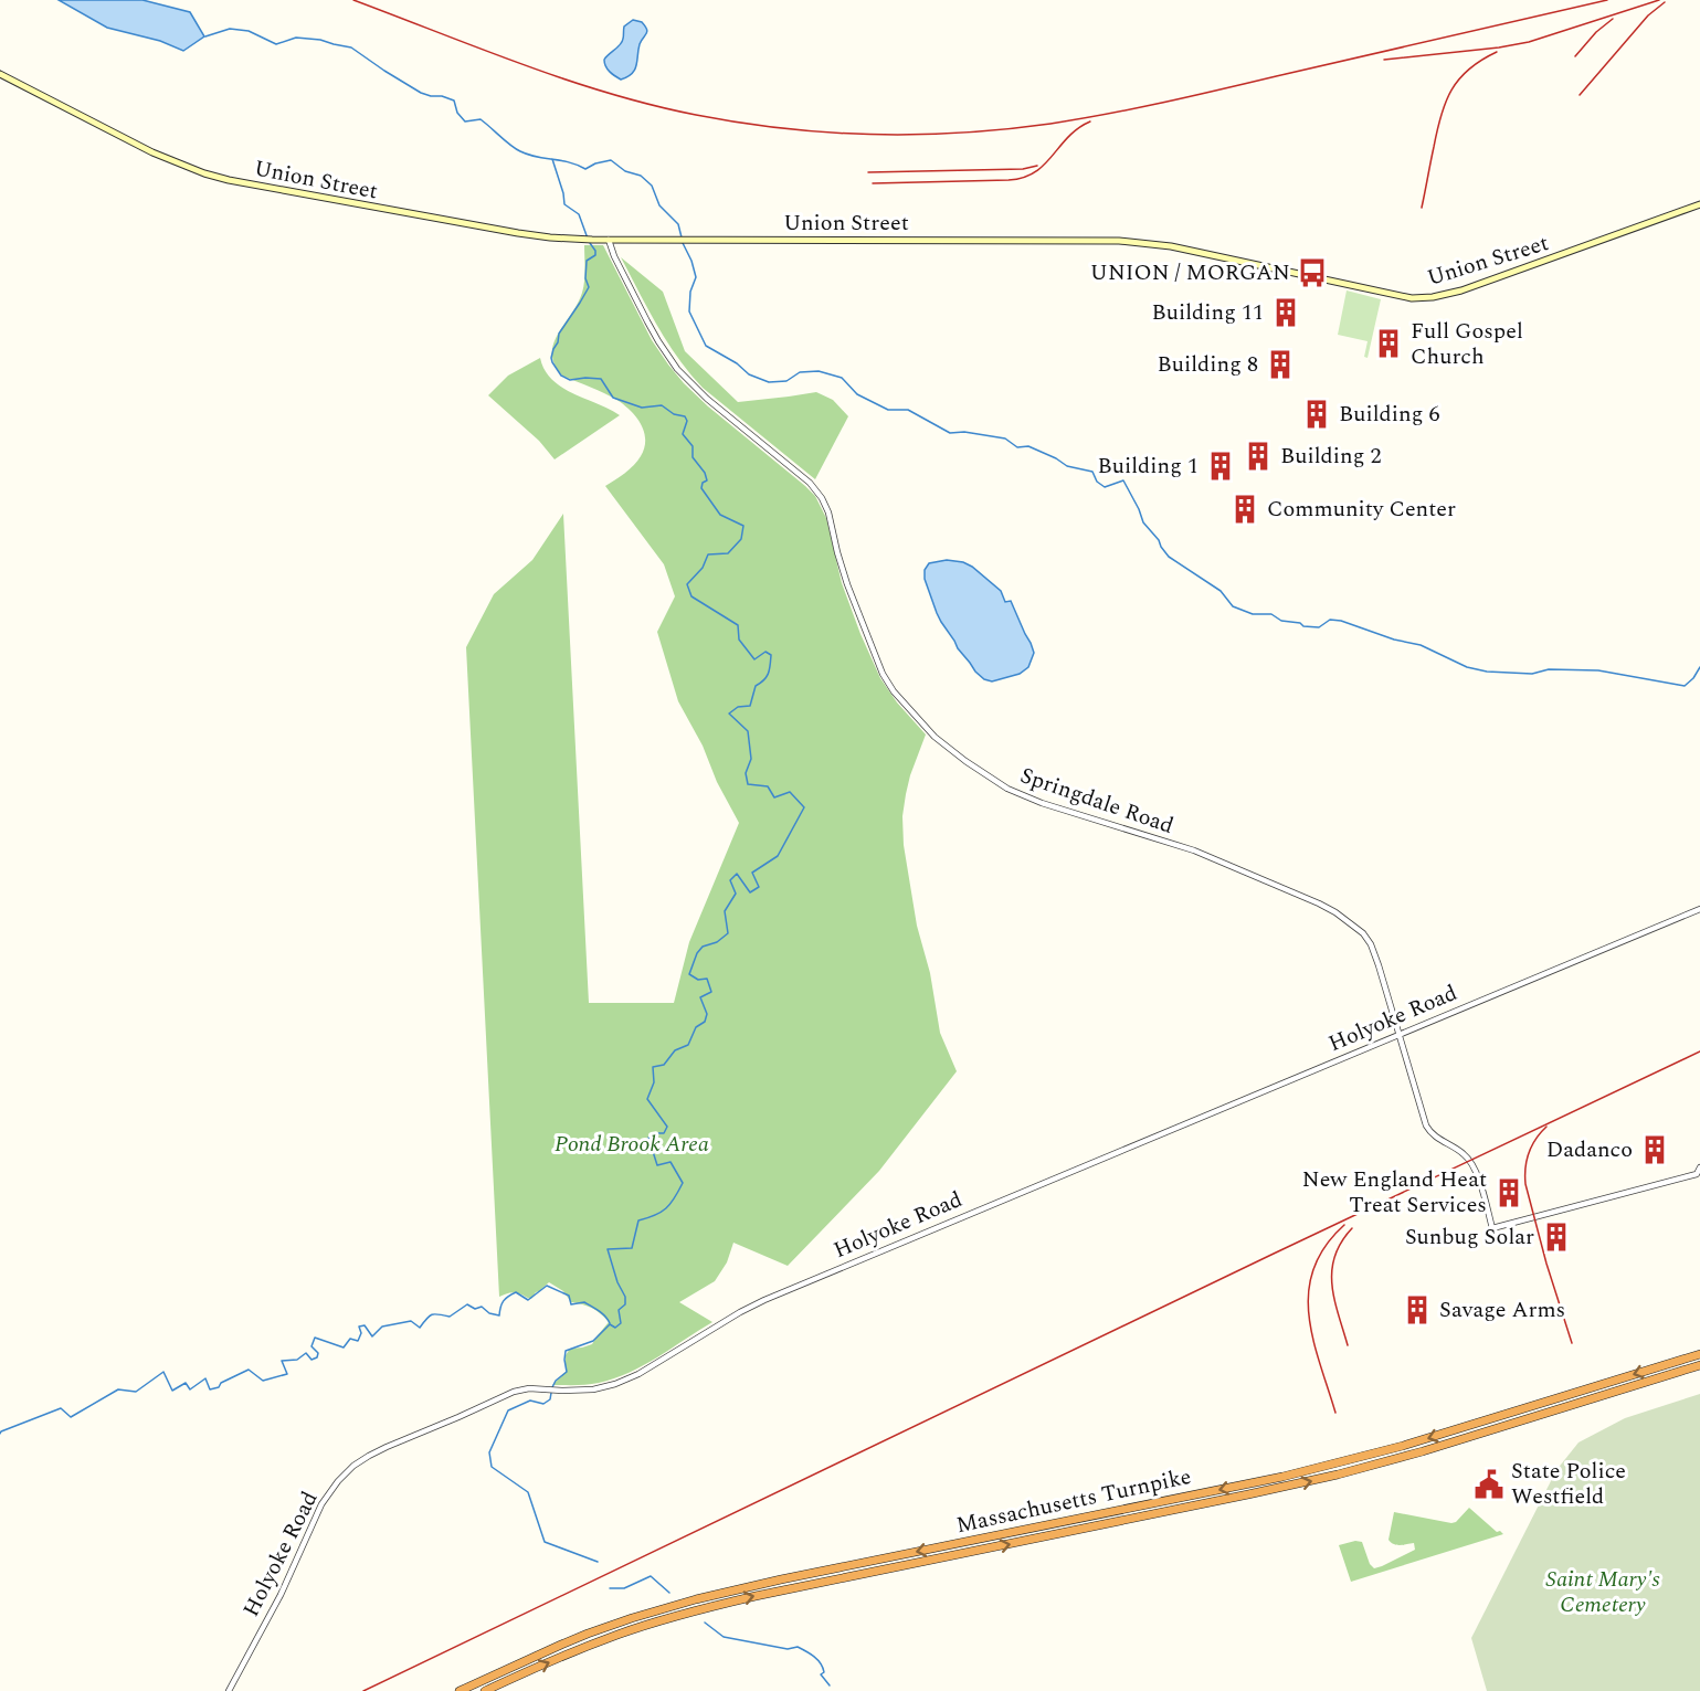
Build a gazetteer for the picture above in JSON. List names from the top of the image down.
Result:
{
  "streets": {
    "highway": ["Massachusetts Turnpike"],
    "main road": ["Union Street"],
    "street": ["Springdale Road", "Holyoke Road"]
  },
  "crossings": [
    ["Union Street", "Springdale Road"],
    ["Springdale Road", "Holyoke Road"]
  ],
  "parks": ["Pond Brook Area", "Saint Mary's Cemetery"],
  "places": {
    "bus stop": ["UNION / MORGAN"],
    "building": [
      "Building 11",
      "Full Gospel Church",
      "Building 8",
      "Building 6",
      "Building 2",
      "Building 1",
      "Community Center",
      "Dadanco",
      "New England Heat Treat Services",
      "Sunbug Solar",
      "Savage Arms"
    ],
    "public building": ["State Police Westfield"]
  }
}
